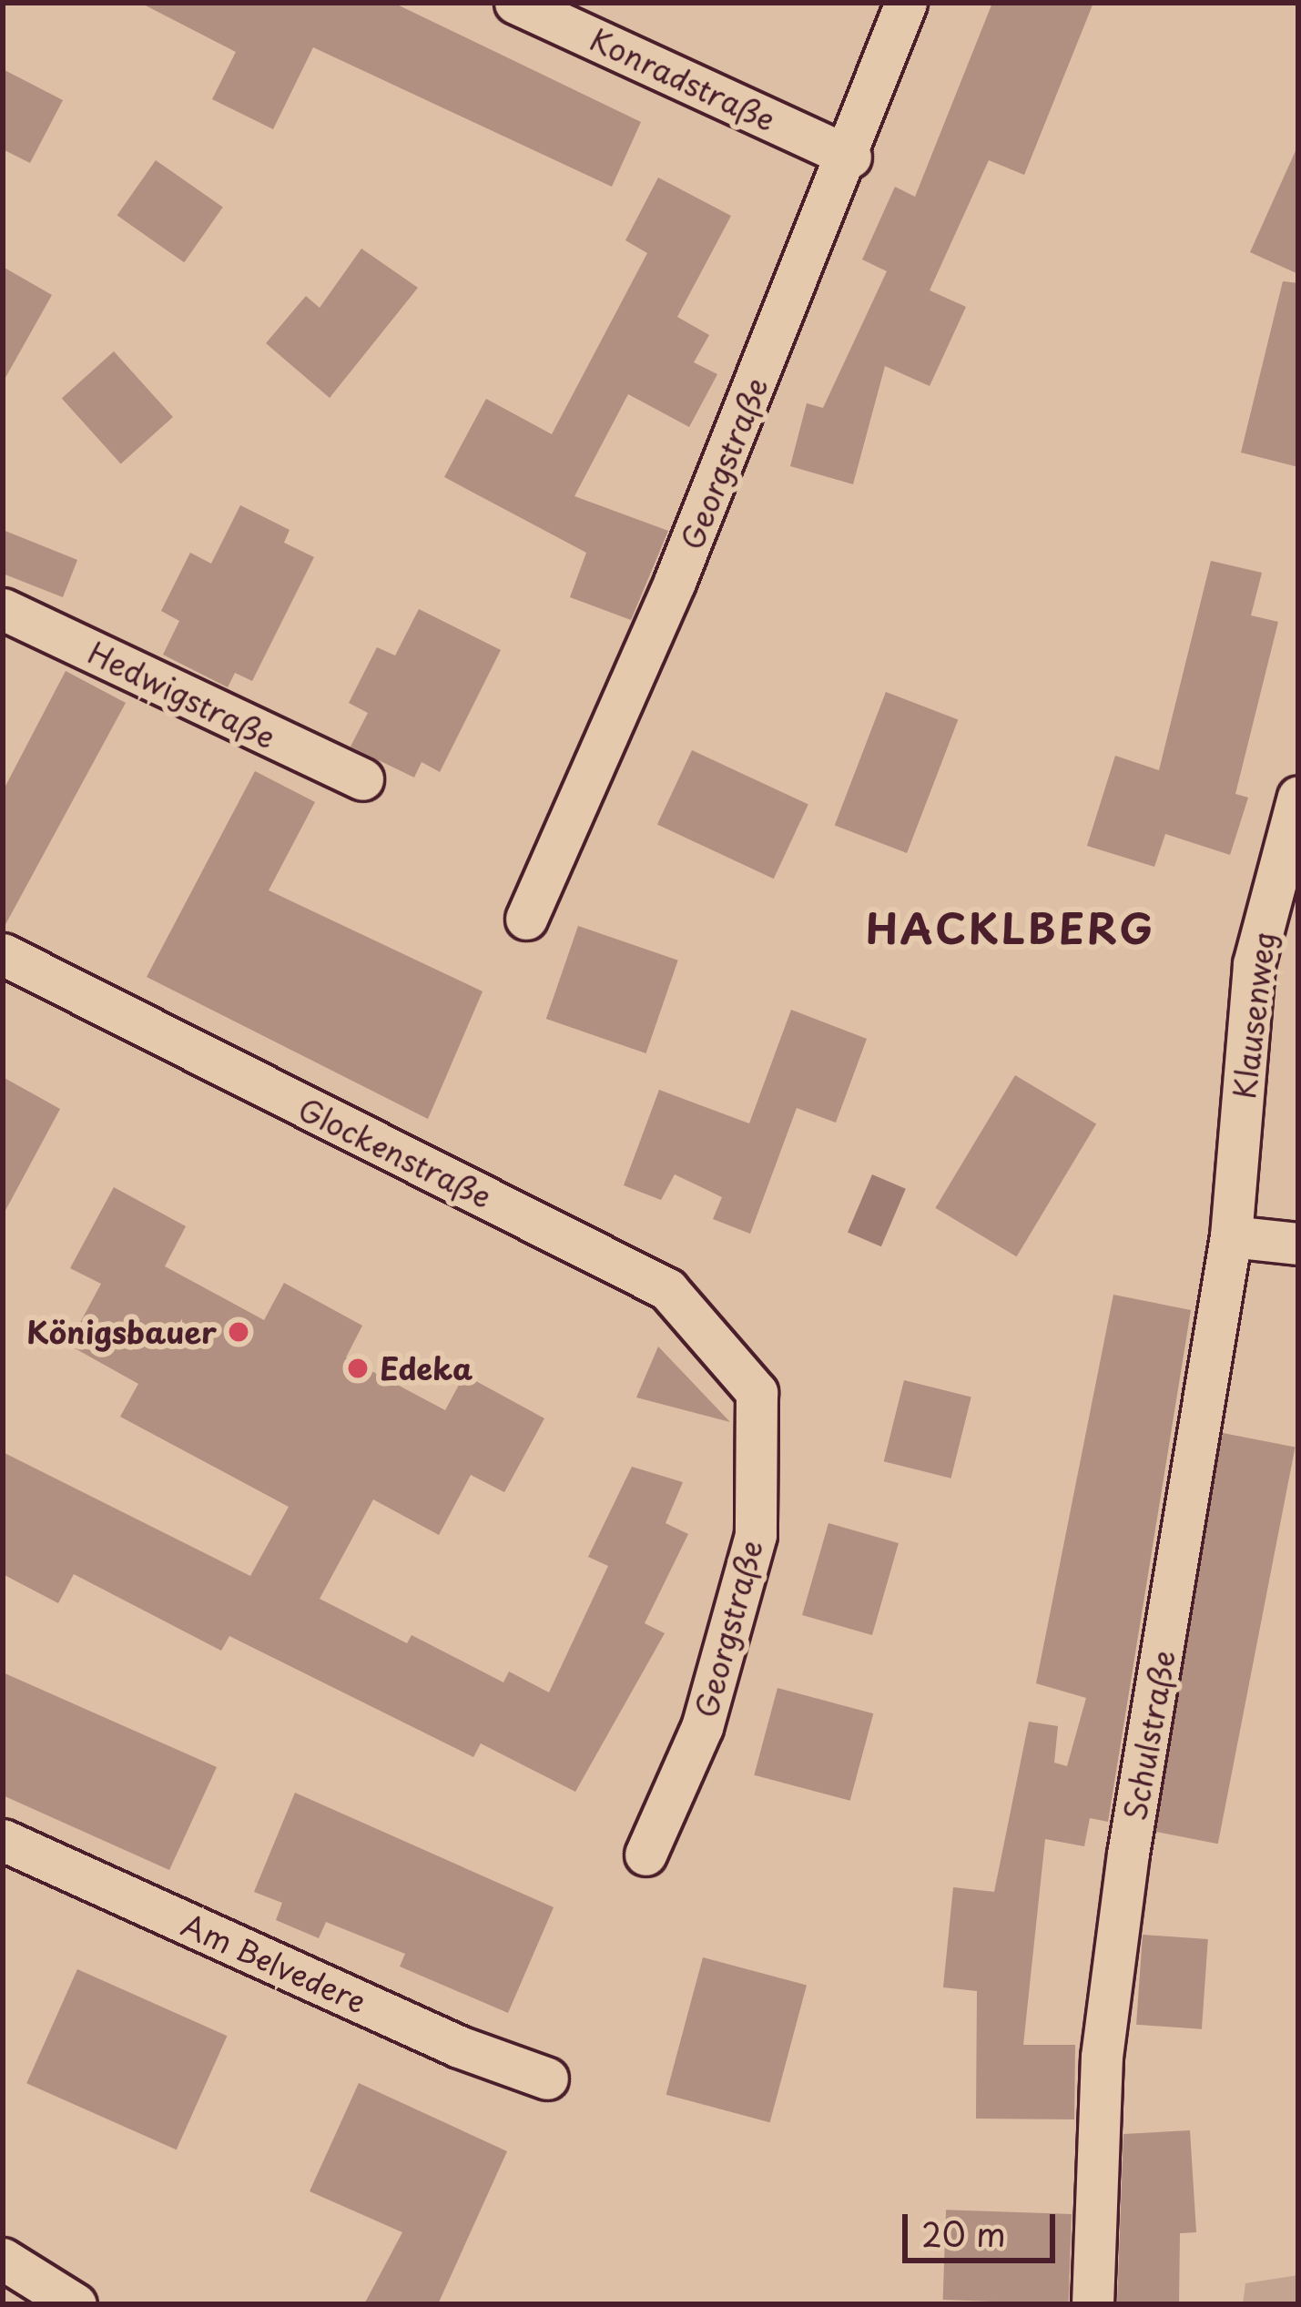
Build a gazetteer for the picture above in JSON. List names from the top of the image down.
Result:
{
  "streets": {
    "street": [
      "Konradstraße",
      "Georgstraße",
      "Hedwigstraße",
      "Klausenweg",
      "Glockenstraße",
      "Schulstraße",
      "Am Belvedere"
    ]
  },
  "crossings": [
    ["Konradstraße", "Georgstraße"],
    ["Georgstraße", "Glockenstraße"],
    ["Klausenweg", "Schulstraße"]
  ],
  "districts": ["HACKLBERG"],
  "places": ["Königsbauer", "Edeka"],
  "scale_bar": "20 m"
}
